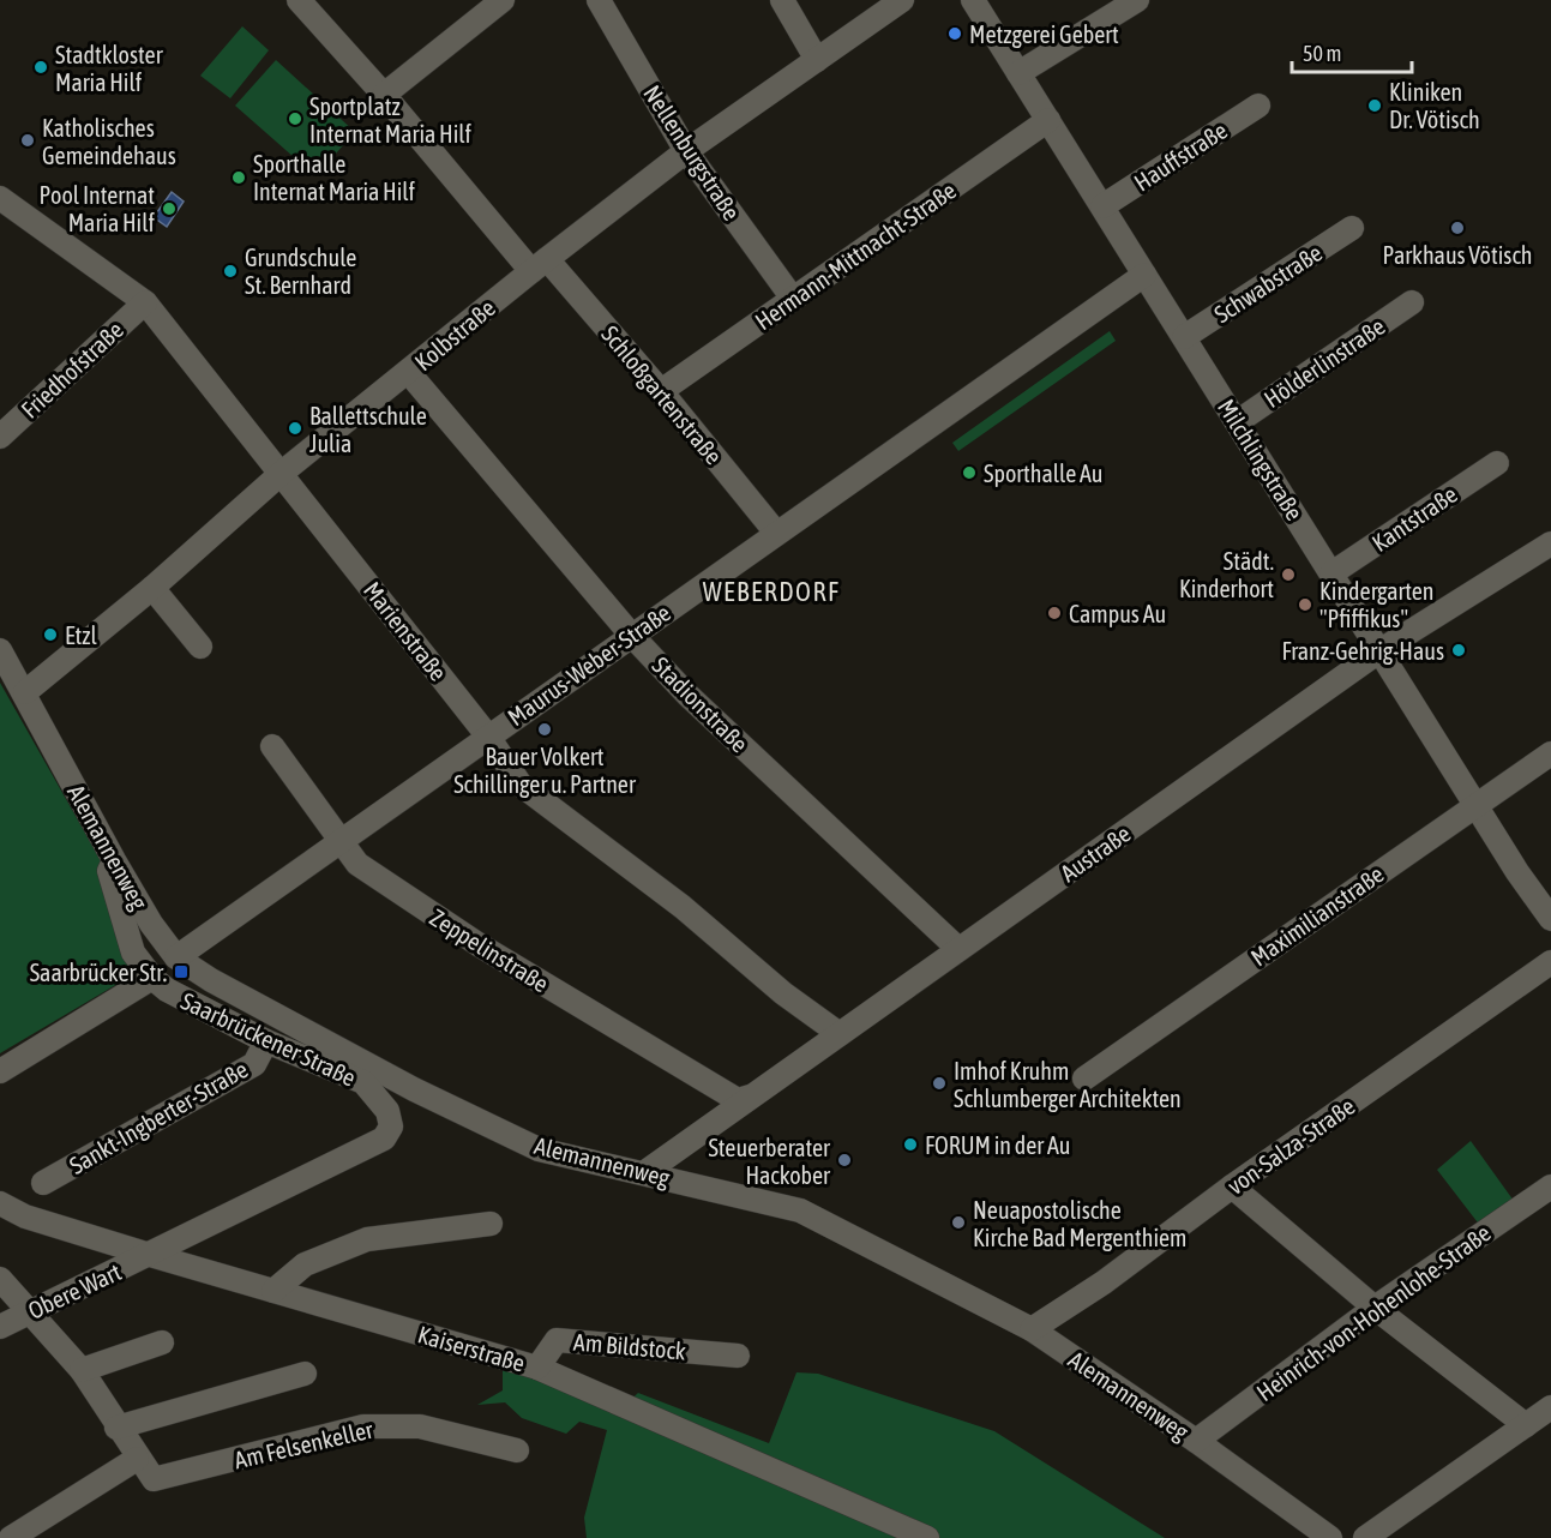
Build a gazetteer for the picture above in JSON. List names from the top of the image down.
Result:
{
  "streets": {
    "street": [
      "Nellenburgstraße",
      "Hauffstraße",
      "Hermann-Mittnacht-Straße",
      "Schwabstraße",
      "Kolbstraße",
      "Hölderlinstraße",
      "Friedhofstraße",
      "Schloßgartenstraße",
      "Milchlingstraße",
      "Kantstraße",
      "Marienstraße",
      "Maurus-Weber-Straße",
      "Stadionstraße",
      "Alemannenweg",
      "Austraße",
      "Maximilianstraße",
      "Zeppelinstraße",
      "Saarbrückener Straße",
      "Sankt-Ingberter-Straße",
      "von-Salza-Straße",
      "Obere Wart",
      "Heinrich-von-Hohenlohe-Straße",
      "Am Bildstock",
      "Kaiserstraße",
      "Am Felsenkeller"
    ]
  },
  "crossings": [
    ["Nellenburgstraße", "Hermann-Mittnacht-Straße"],
    ["Nellenburgstraße", "Kolbstraße"],
    ["Hauffstraße", "Milchlingstraße"],
    ["Hermann-Mittnacht-Straße", "Schloßgartenstraße"],
    ["Hermann-Mittnacht-Straße", "Milchlingstraße"],
    ["Schwabstraße", "Milchlingstraße"],
    ["Kolbstraße", "Schloßgartenstraße"],
    ["Kolbstraße", "Marienstraße"],
    ["Kolbstraße", "Stadionstraße"],
    ["Kolbstraße", "Alemannenweg"],
    ["Hölderlinstraße", "Milchlingstraße"],
    ["Friedhofstraße", "Marienstraße"],
    ["Schloßgartenstraße", "Maurus-Weber-Straße"],
    ["Milchlingstraße", "Kantstraße"],
    ["Milchlingstraße", "Maurus-Weber-Straße"],
    ["Milchlingstraße", "Austraße"],
    ["Milchlingstraße", "Maximilianstraße"],
    ["Marienstraße", "Maurus-Weber-Straße"],
    ["Marienstraße", "Austraße"],
    ["Maurus-Weber-Straße", "Stadionstraße"],
    ["Maurus-Weber-Straße", "Alemannenweg"],
    ["Maurus-Weber-Straße", "Zeppelinstraße"],
    ["Stadionstraße", "Austraße"],
    ["Alemannenweg", "Austraße"],
    ["Alemannenweg", "Saarbrückener Straße"],
    ["Alemannenweg", "von-Salza-Straße"],
    ["Alemannenweg", "Heinrich-von-Hohenlohe-Straße"],
    ["Austraße", "Zeppelinstraße"],
    ["Saarbrückener Straße", "Sankt-Ingberter-Straße"],
    ["Saarbrückener Straße", "Obere Wart"],
    ["Saarbrückener Straße", "Kaiserstraße"],
    ["Obere Wart", "Kaiserstraße"],
    ["Obere Wart", "Am Felsenkeller"],
    ["Am Bildstock", "Kaiserstraße"]
  ],
  "districts": ["WEBERDORF"],
  "places": {
    "other": [
      "Metzgerei Gebert",
      "Stadtkloster Maria Hilf",
      "Kliniken Dr. Vötisch",
      "Sportplatz Internat Maria Hilf",
      "Katholisches Gemeindehaus",
      "Sporthalle Internat Maria Hilf",
      "Pool Internat Maria Hilf",
      "Parkhaus Vötisch",
      "Grundschule St. Bernhard",
      "Ballettschule Julia",
      "Sporthalle Au",
      "Städt. Kinderhort",
      "Kindergarten \"Pfiffikus\"",
      "Campus Au",
      "Etzl",
      "Franz-Gehrig-Haus",
      "Bauer Volkert Schillinger u. Partner",
      "Imhof Kruhm Schlumberger Architekten",
      "FORUM in der Au",
      "Steuerberater Hackober",
      "Neuapostolische Kirche Bad Mergenthiem"
    ],
    "transit": ["Saarbrücker Str."]
  },
  "scale_bar": "50 m"
}
